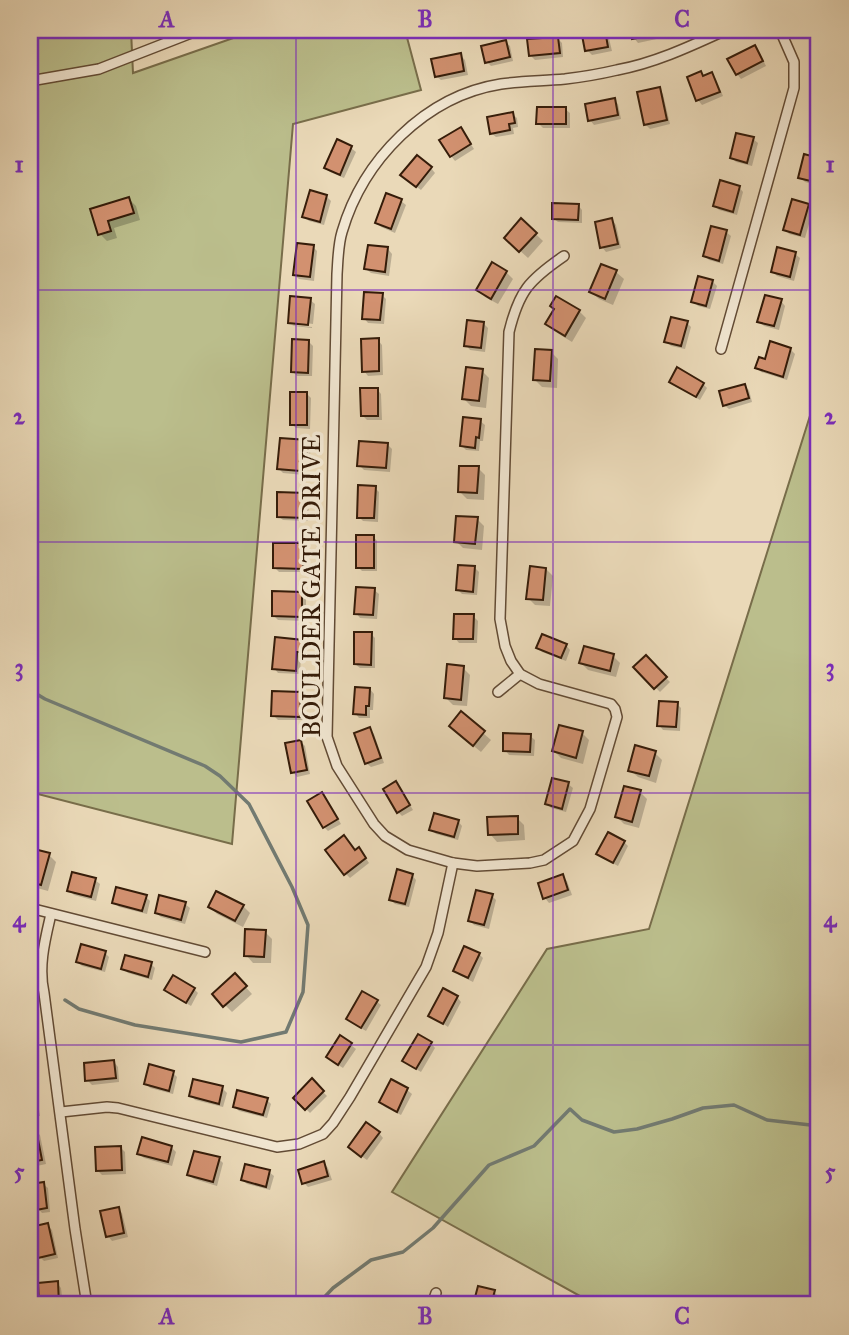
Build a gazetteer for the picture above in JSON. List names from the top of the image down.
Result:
{
  "streets": {
    "street": ["BOULDER GATE DRIVE"]
  },
  "grid": {
    "columns": ["A", "B", "C"],
    "rows": [
      "1",
      "2",
      "3",
      "4",
      "5"
    ]
  }
}
